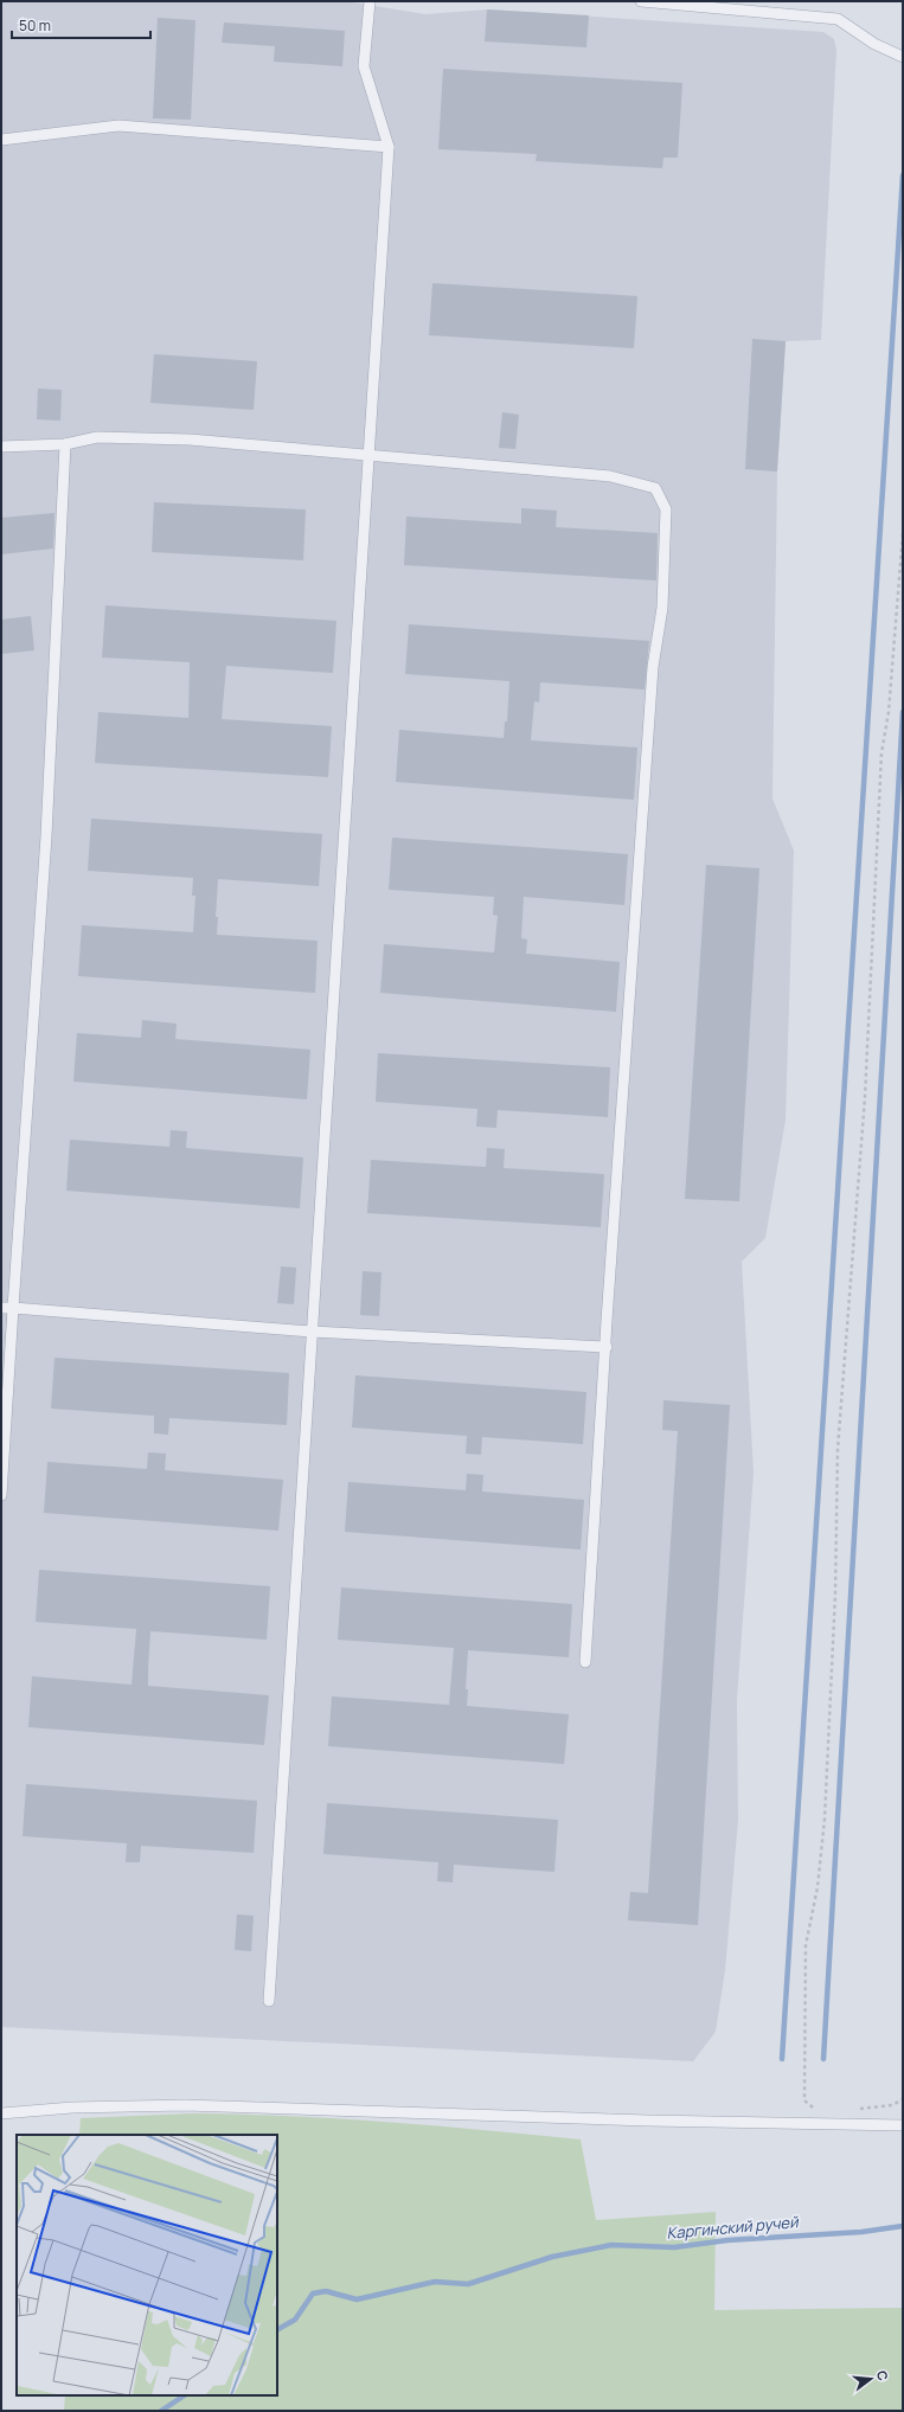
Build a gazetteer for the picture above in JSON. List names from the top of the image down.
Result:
{
  "water": ["Каргинский ручей"],
  "scale_bar": "50 m",
  "north": "right"
}
